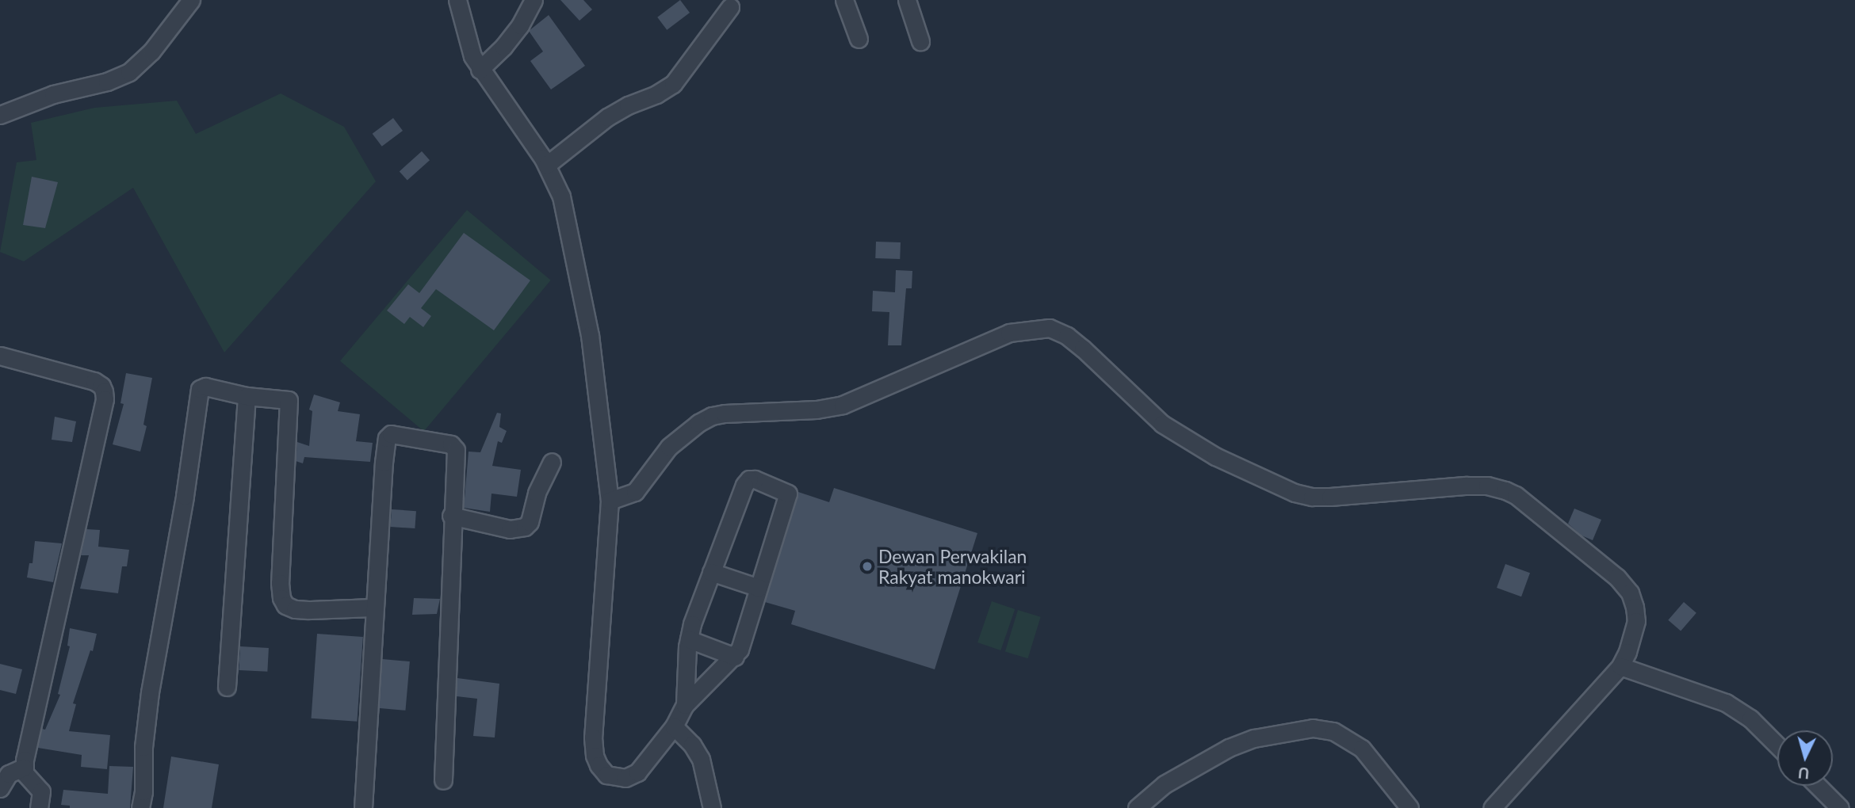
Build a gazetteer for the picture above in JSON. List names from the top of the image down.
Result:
{
  "places": ["Dewan Perwakilan Rakyat manokwari"],
  "north": "bottom"
}
